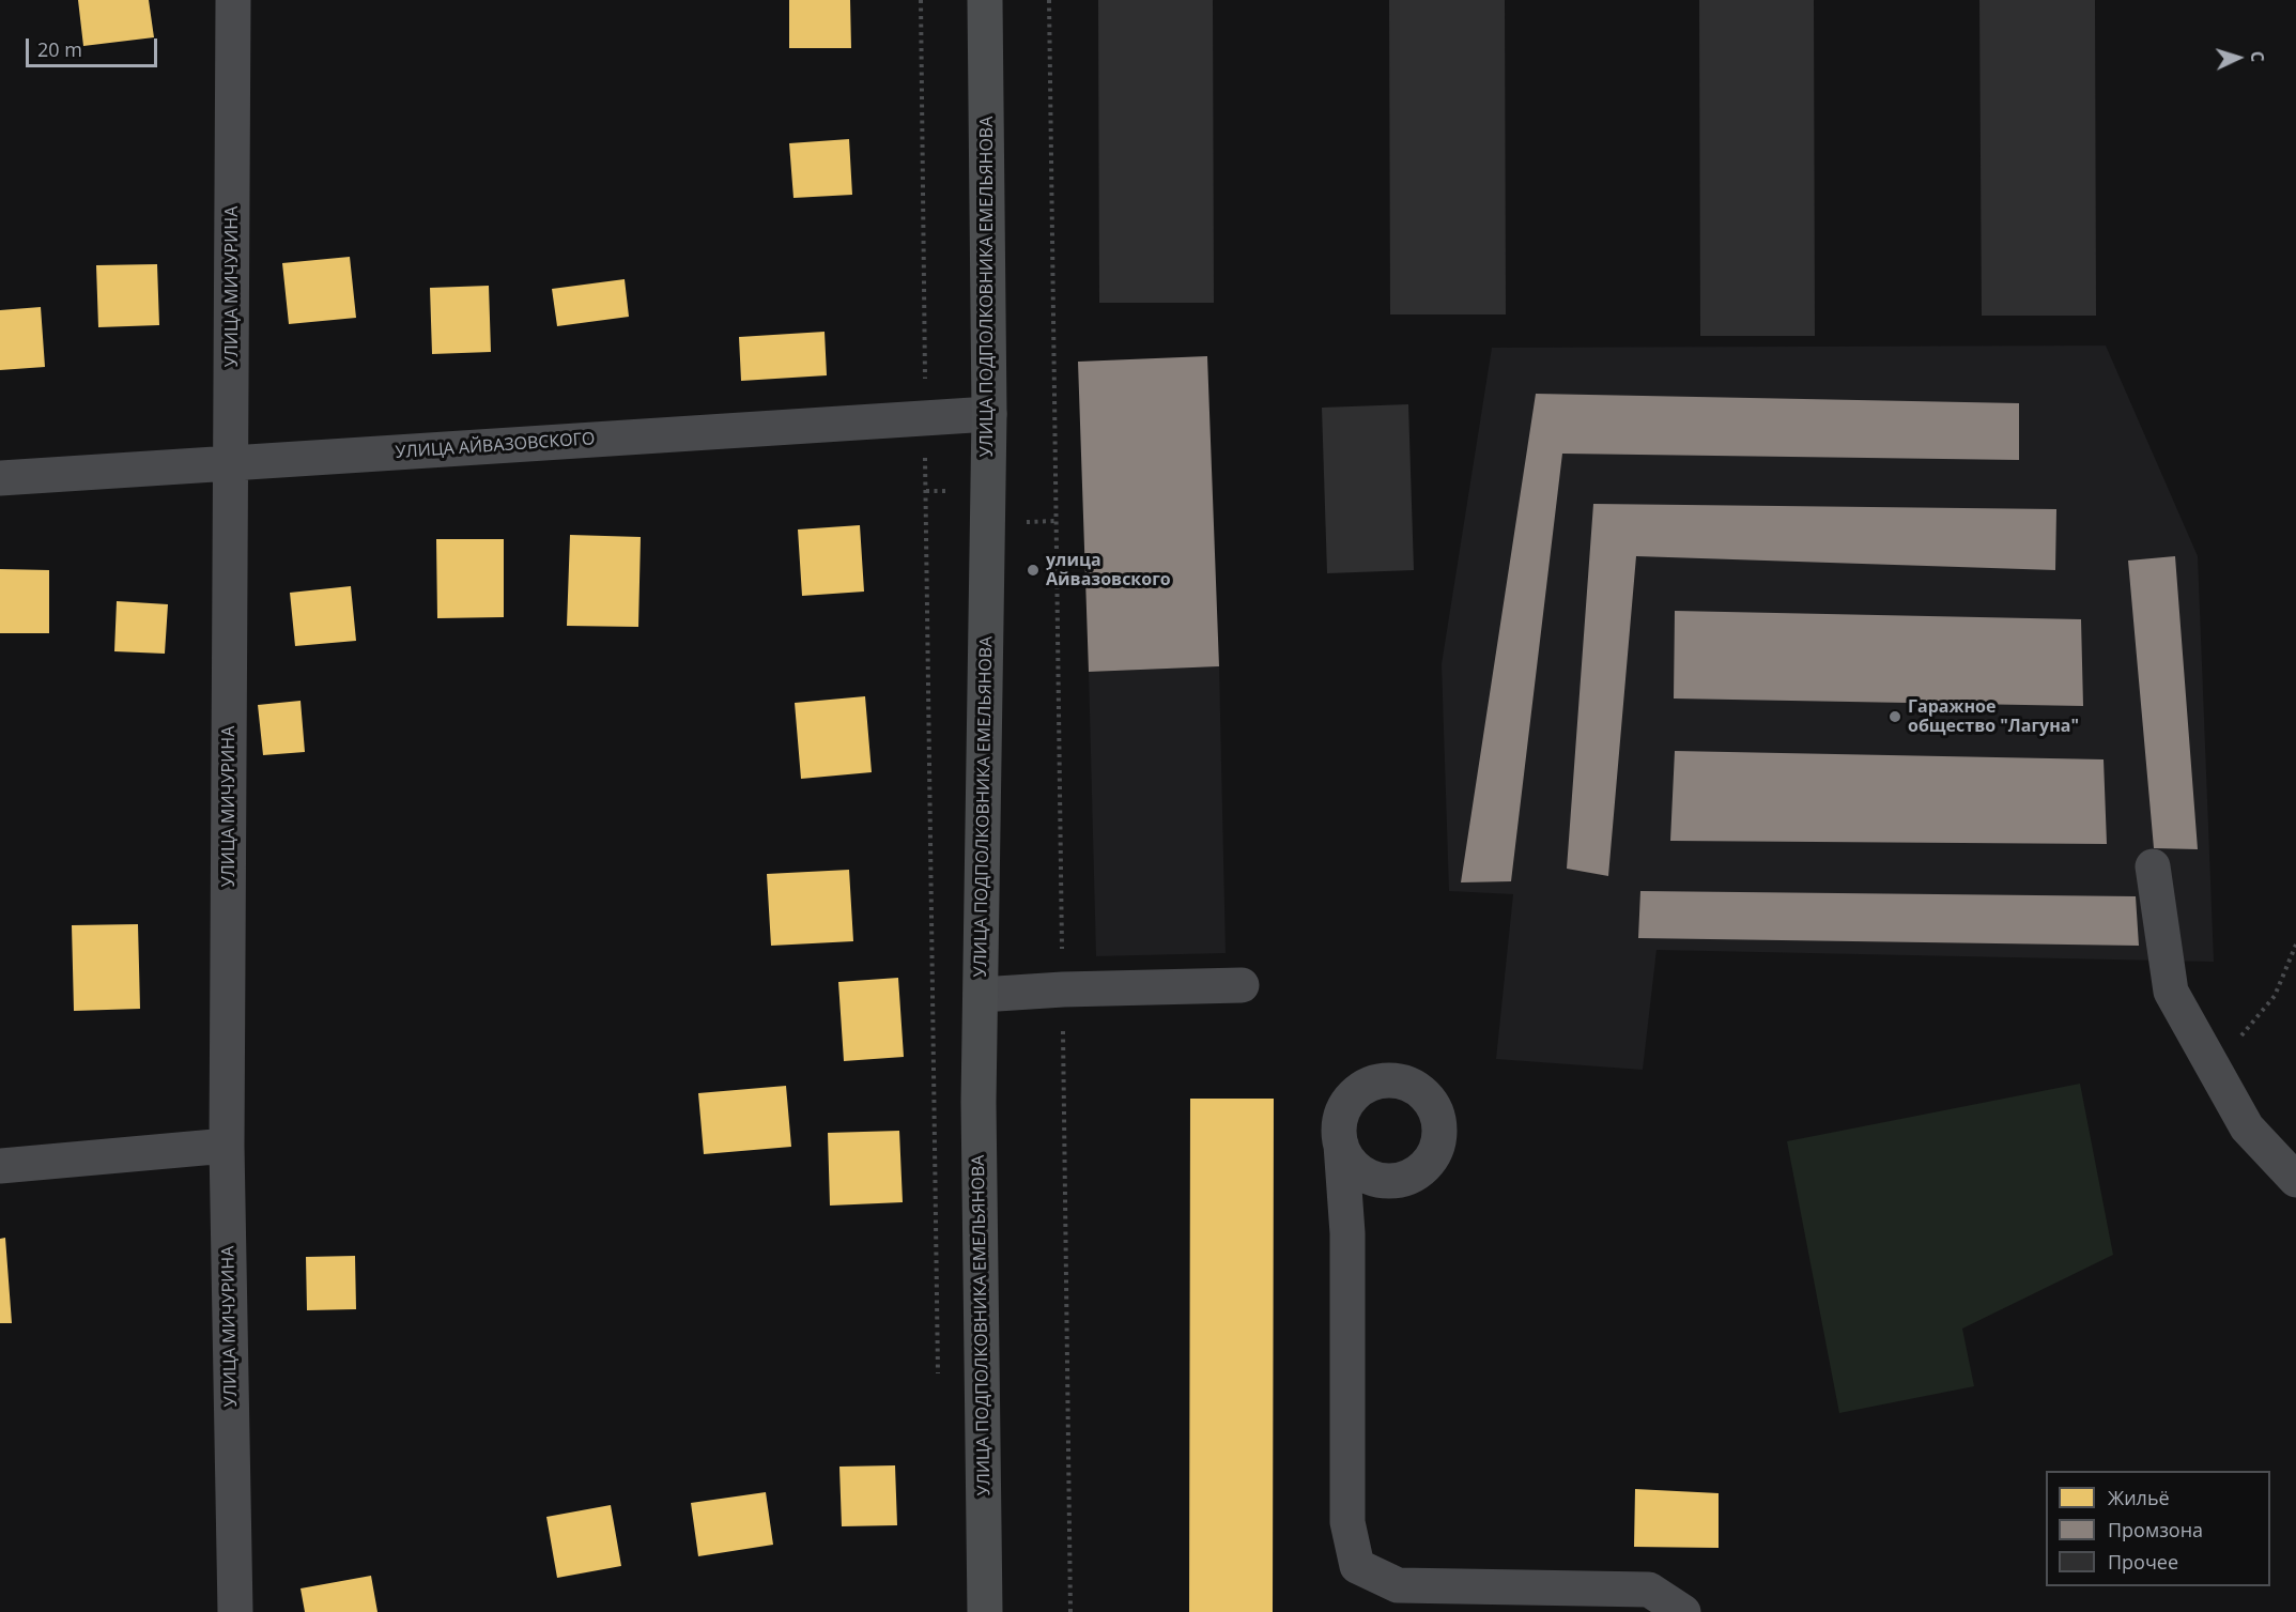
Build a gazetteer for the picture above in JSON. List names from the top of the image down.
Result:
{
  "streets": {
    "main road": ["УЛИЦА ПОДПОЛКОВНИКА ЕМЕЛЬЯНОВА"],
    "street": ["УЛИЦА МИЧУРИНА", "УЛИЦА АЙВАЗОВСКОГО"]
  },
  "crossings": [
    ["УЛИЦА МИЧУРИНА", "УЛИЦА АЙВАЗОВСКОГО"],
    ["УЛИЦА ПОДПОЛКОВНИКА ЕМЕЛЬЯНОВА", "УЛИЦА АЙВАЗОВСКОГО"]
  ],
  "places": ["улица Айвазовского", "Гаражное общество \"Лагуна\""],
  "legend": ["Жильё", "Промзона", "Прочее"],
  "scale_bar": "20 m",
  "north": "right"
}
